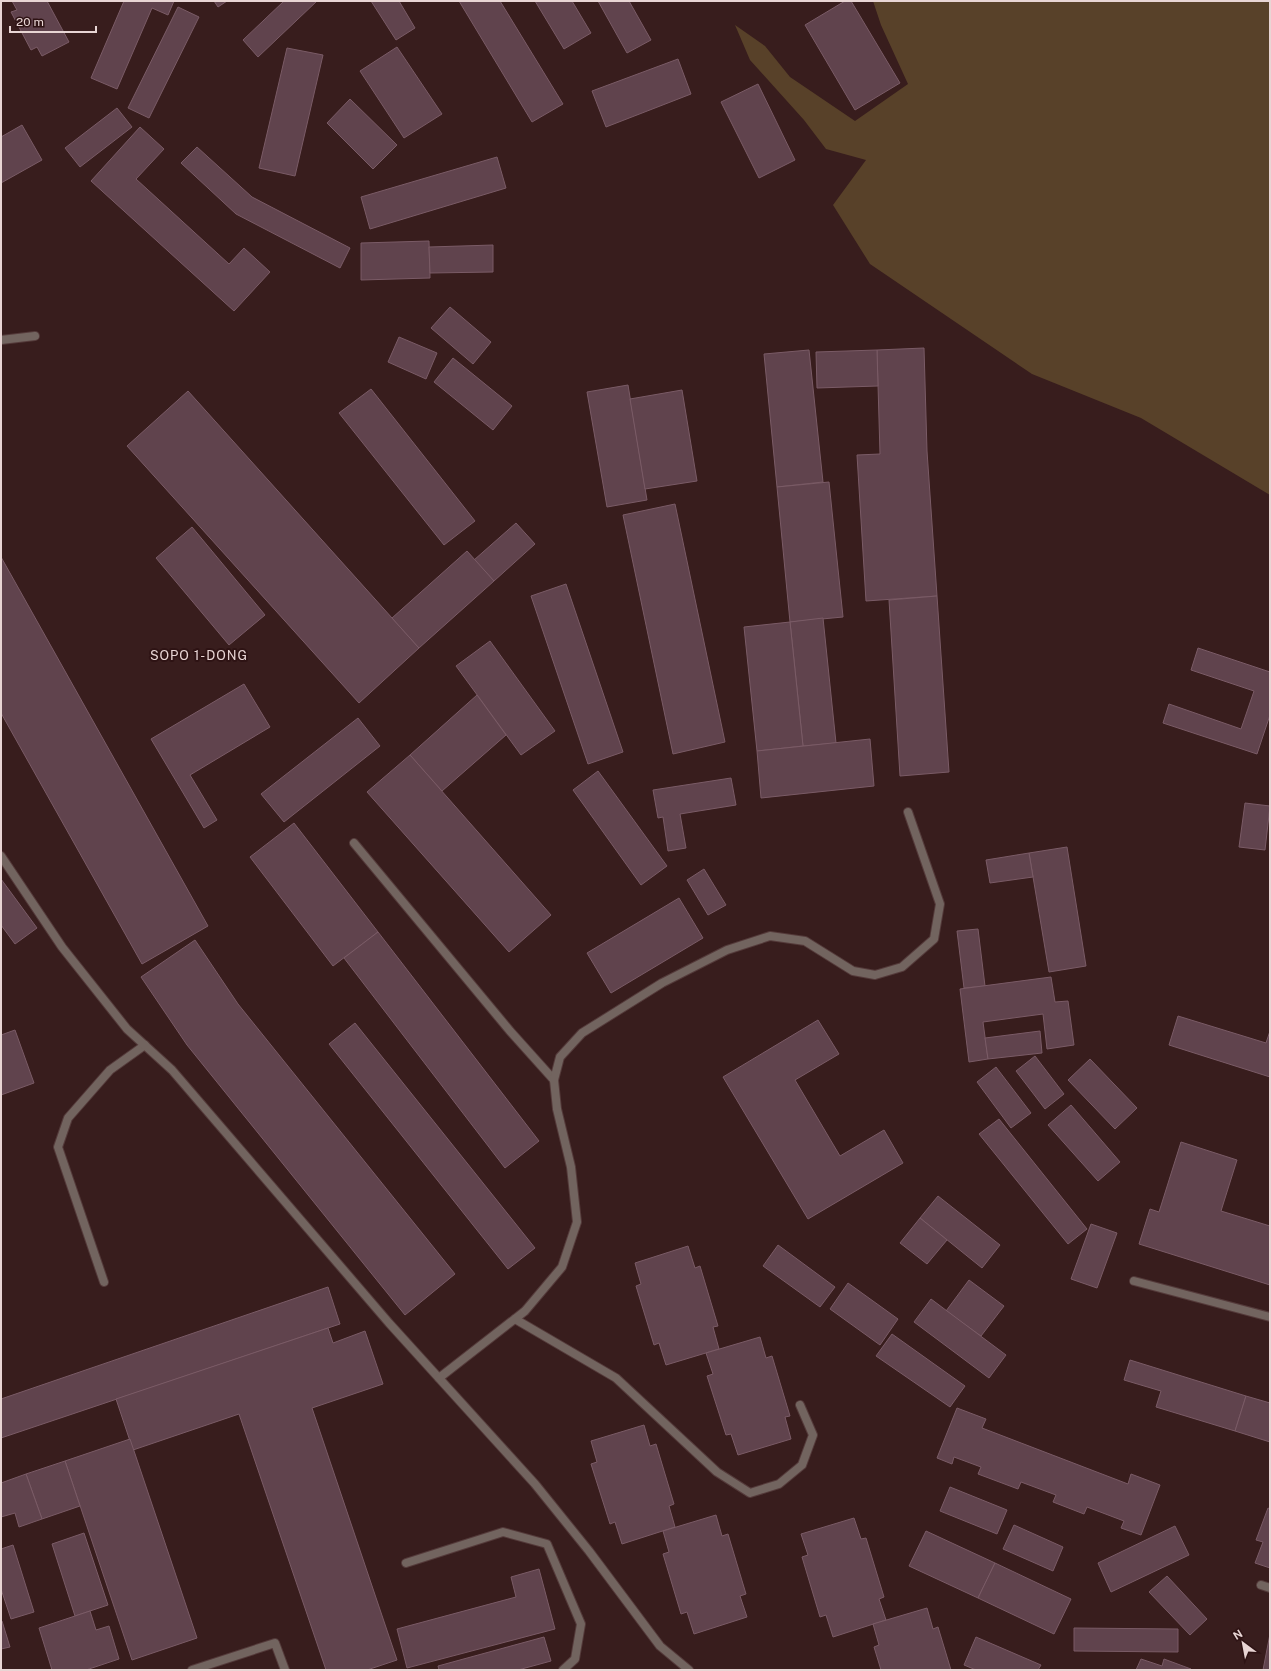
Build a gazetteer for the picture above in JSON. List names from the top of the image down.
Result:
{
  "districts": ["SOPO 1-DONG"],
  "scale_bar": "20 m",
  "north": "top left"
}
